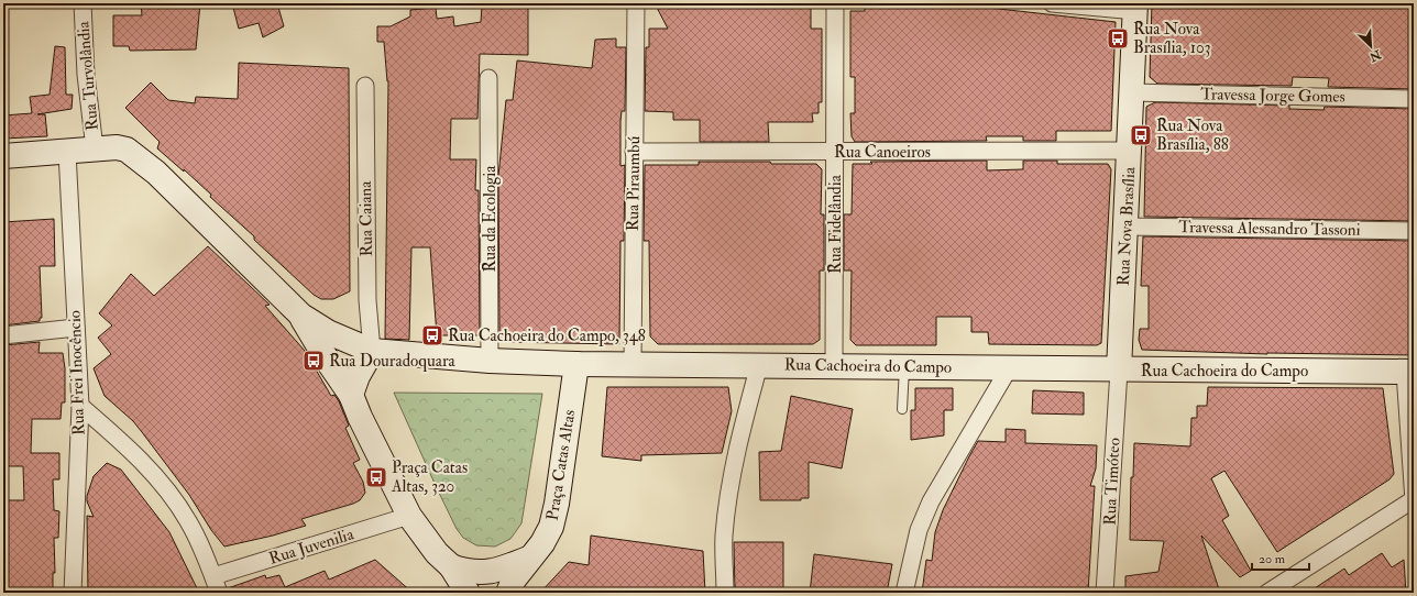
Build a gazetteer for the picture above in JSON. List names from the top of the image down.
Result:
{
  "streets": {
    "main road": ["Rua Nova Brasília", "Rua Cachoeira do Campo", "Praça Catas Altas"],
    "street": [
      "Rua Turvolândia",
      "Travessa Jorge Gomes",
      "Rua Canoeiros",
      "Rua Piraumbú",
      "Rua Caiana",
      "Rua da Ecologia",
      "Rua Fidelândia",
      "Travessa Alessandro Tassoni",
      "Rua Frei Inocêncio",
      "Rua Timóteo",
      "Rua Juvenilia"
    ]
  },
  "crossings": [
    ["Travessa Jorge Gomes", "Rua Nova Brasília"],
    ["Rua Canoeiros", "Rua Piraumbú"],
    ["Rua Canoeiros", "Rua Fidelândia"],
    ["Rua Canoeiros", "Rua Nova Brasília"],
    ["Rua Piraumbú", "Rua Cachoeira do Campo"],
    ["Rua Caiana", "Rua Cachoeira do Campo"],
    ["Rua da Ecologia", "Rua Cachoeira do Campo"],
    ["Rua Fidelândia", "Rua Cachoeira do Campo"],
    ["Rua Nova Brasília", "Travessa Alessandro Tassoni"],
    ["Rua Nova Brasília", "Rua Cachoeira do Campo"],
    ["Rua Nova Brasília", "Rua Timóteo"],
    ["Rua Cachoeira do Campo", "Praça Catas Altas"],
    ["Rua Cachoeira do Campo", "Rua Timóteo"]
  ],
  "places": {
    "bus stop": [
      "Rua Nova Brasília, 103",
      "Rua Nova Brasília, 88",
      "Rua Cachoeira do Campo, 348",
      "Rua Douradoquara",
      "Praça Catas Altas, 320"
    ]
  },
  "scale_bar": "20 m",
  "north": "bottom right"
}
